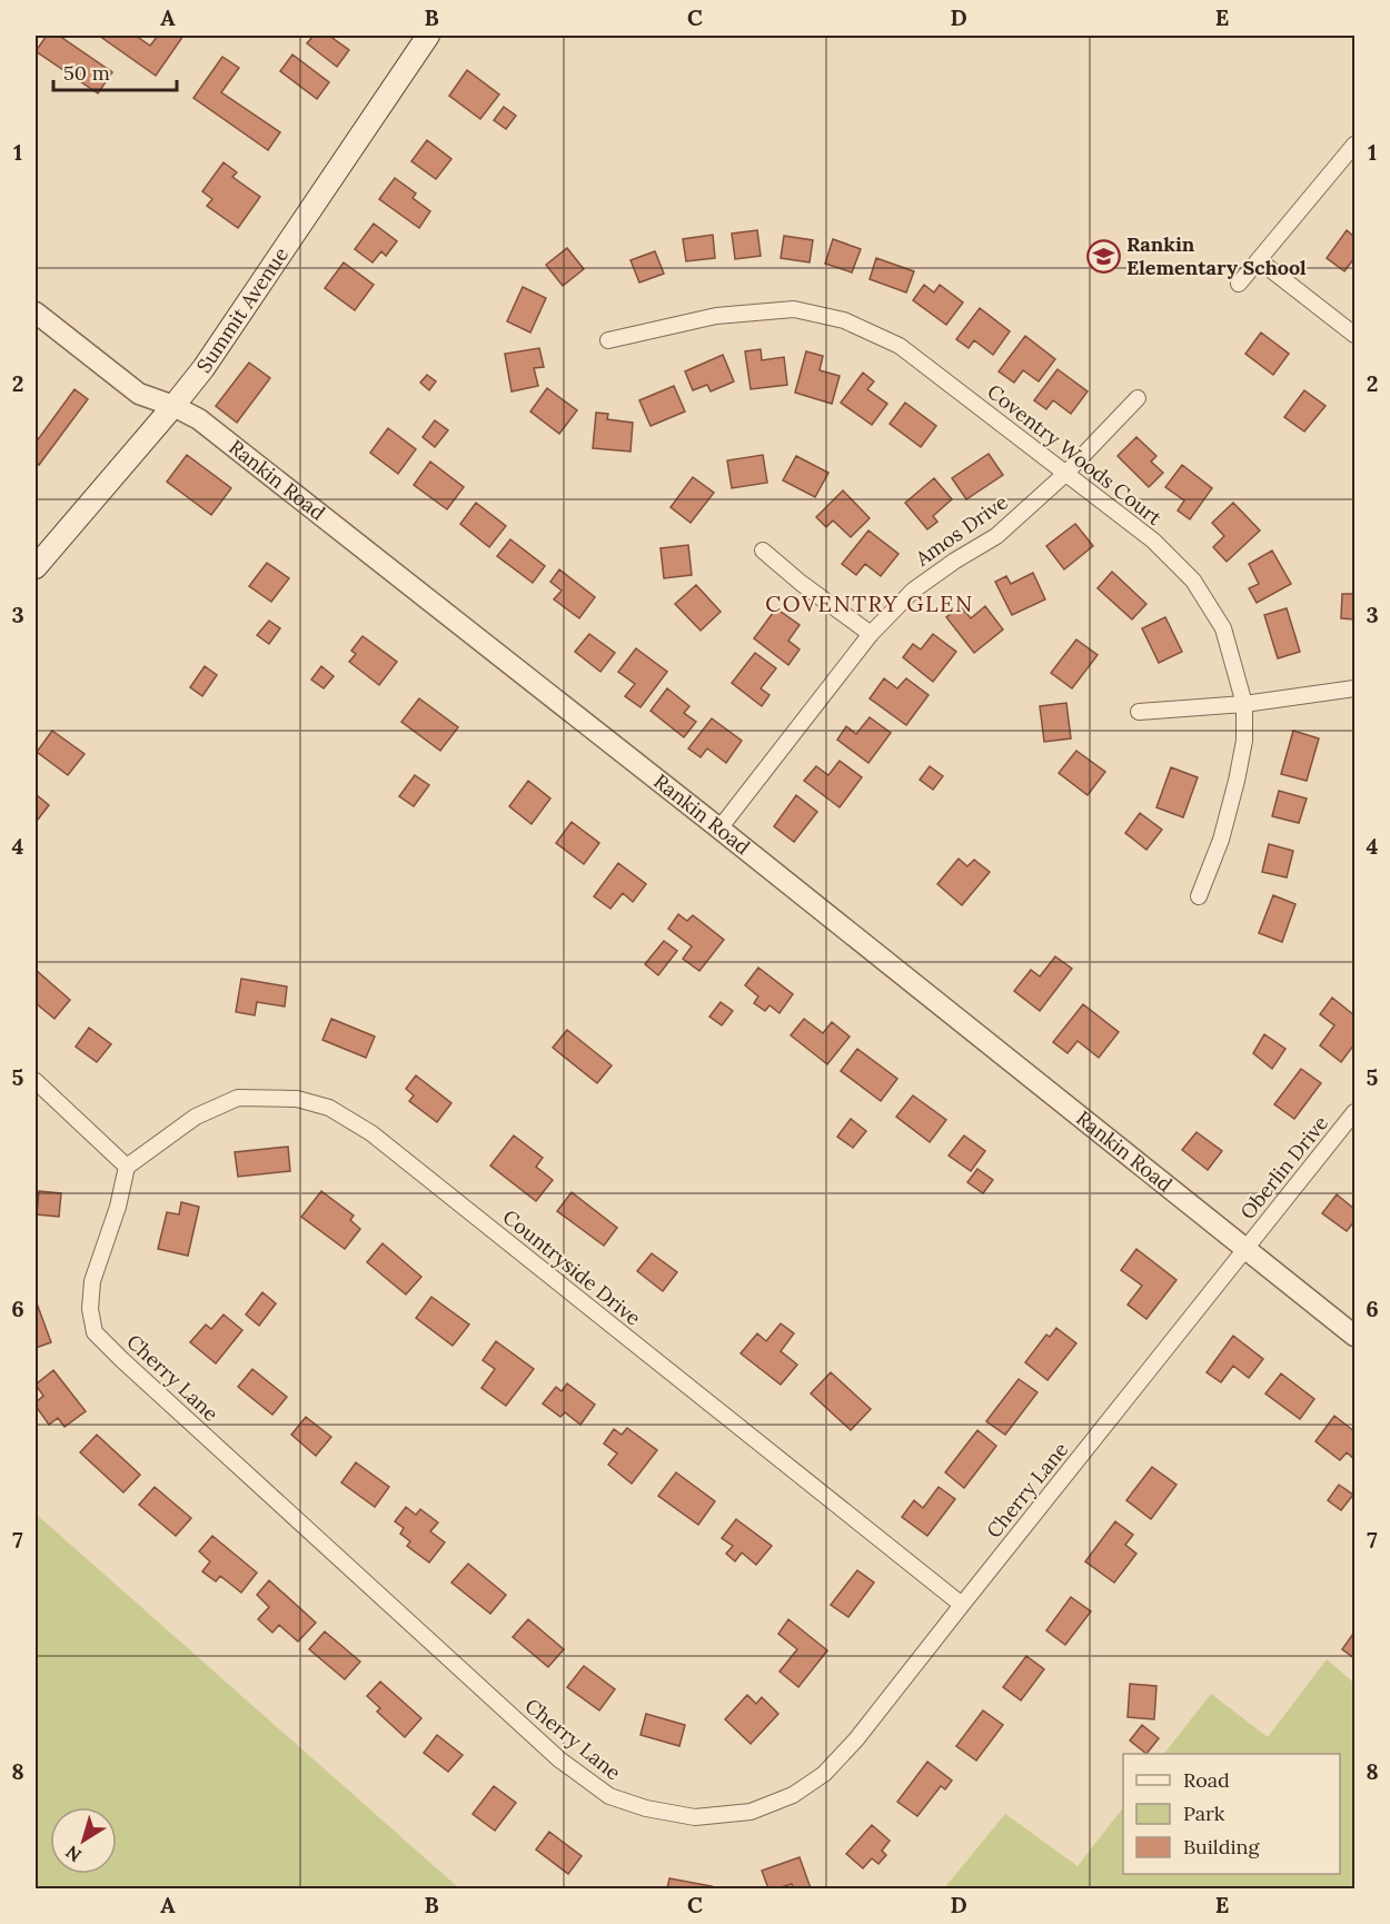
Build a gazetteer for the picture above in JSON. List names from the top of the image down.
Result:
{
  "streets": {
    "main road": ["Summit Avenue"],
    "street": [
      "Coventry Woods Court",
      "Rankin Road",
      "Amos Drive",
      "Oberlin Drive",
      "Countryside Drive",
      "Cherry Lane"
    ]
  },
  "crossings": [
    ["Summit Avenue", "Rankin Road"],
    ["Coventry Woods Court", "Amos Drive"],
    ["Rankin Road", "Amos Drive"],
    ["Rankin Road", "Oberlin Drive"],
    ["Rankin Road", "Cherry Lane"],
    ["Oberlin Drive", "Cherry Lane"],
    ["Countryside Drive", "Cherry Lane"]
  ],
  "districts": ["COVENTRY GLEN"],
  "places": {
    "school or university": ["Rankin Elementary School"]
  },
  "legend": ["Road", "Park", "Building"],
  "scale_bar": "50 m",
  "north": "bottom left",
  "grid": {
    "columns": [
      "A",
      "B",
      "C",
      "D",
      "E"
    ],
    "rows": [
      "1",
      "2",
      "3",
      "4",
      "5",
      "6",
      "7",
      "8"
    ]
  }
}
